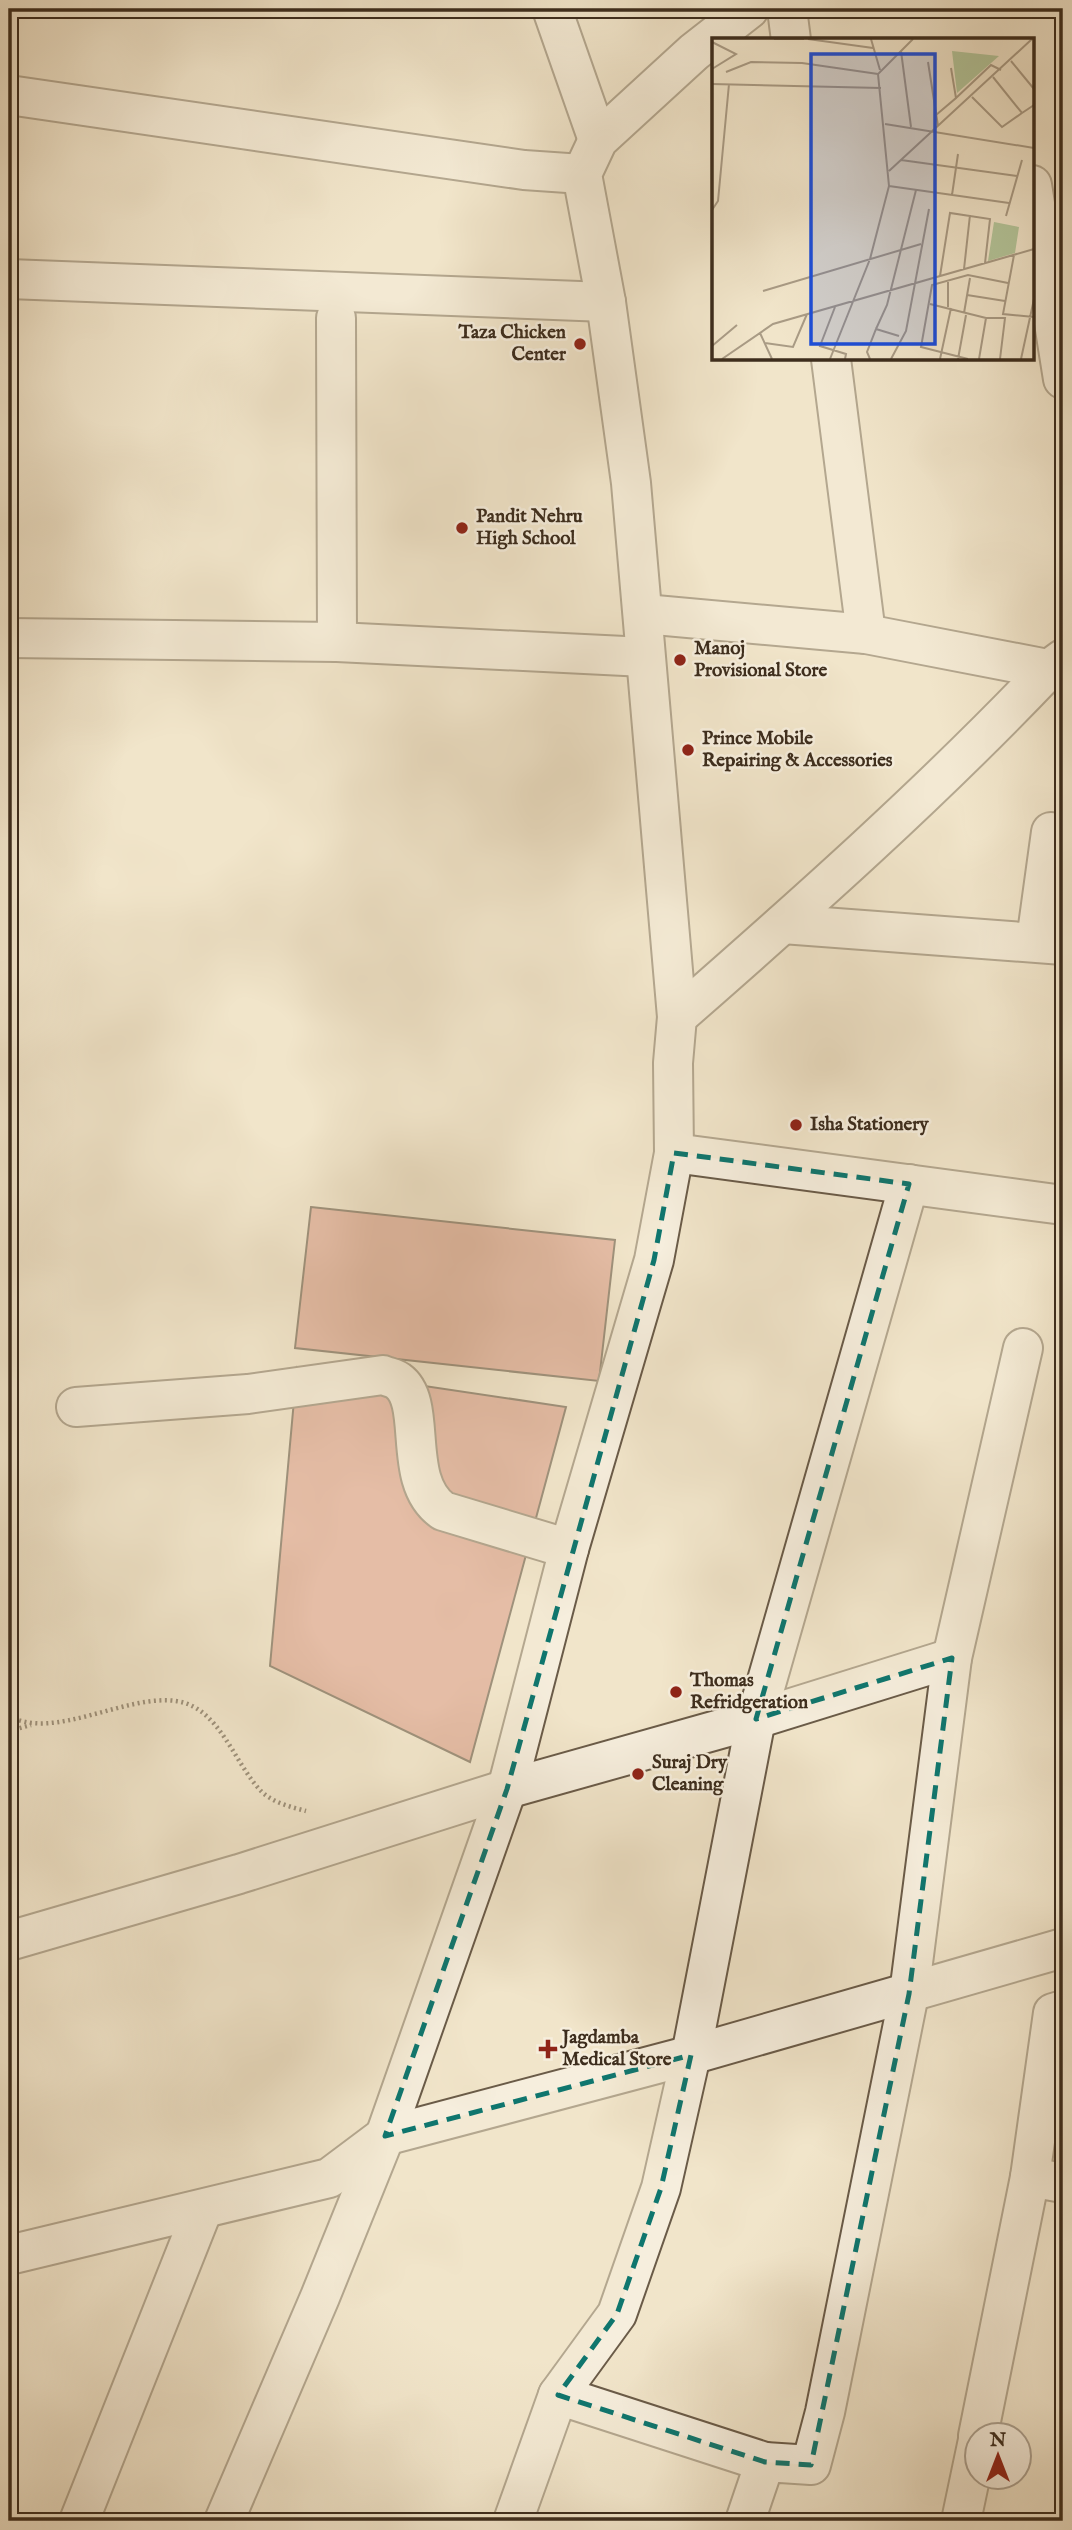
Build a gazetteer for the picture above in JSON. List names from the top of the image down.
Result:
{
  "places": {
    "other": [
      "Taza Chicken Center",
      "Pandit Nehru High School",
      "Manoj Provisional Store",
      "Prince Mobile Repairing & Accessories",
      "Isha Stationery",
      "Thomas Refridgeration",
      "Suraj Dry Cleaning"
    ],
    "health": ["Jagdamba Medical Store"]
  },
  "north": "top"
}
